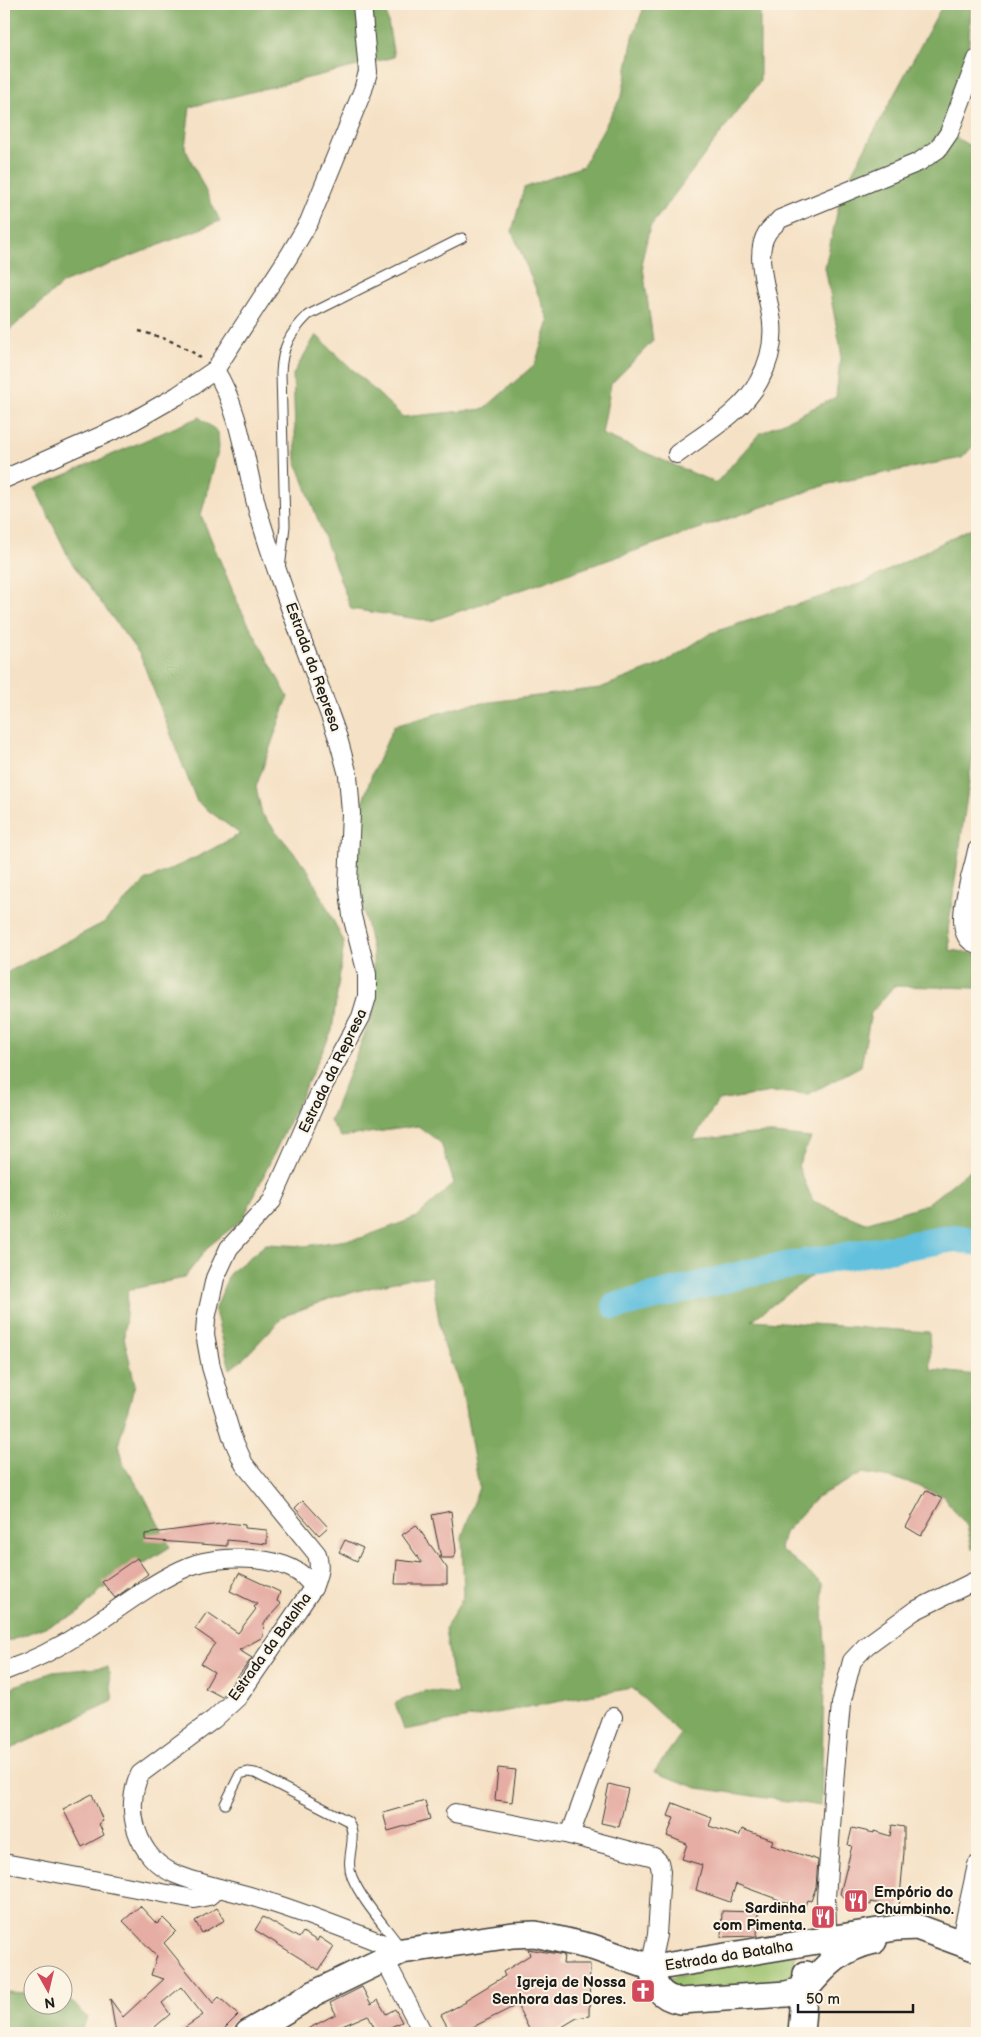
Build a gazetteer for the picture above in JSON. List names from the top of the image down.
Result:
{
  "streets": {
    "street": ["Estrada da Represa", "Estrada da Batalha"]
  },
  "crossings": [
    ["Estrada da Represa", "Estrada da Batalha"]
  ],
  "places": {
    "restaurant": ["Empório do Chumbinho.", "Sardinha com Pimenta."],
    "church": ["Igreja de Nossa Senhora das Dores."]
  },
  "scale_bar": "50 m",
  "north": "bottom"
}
